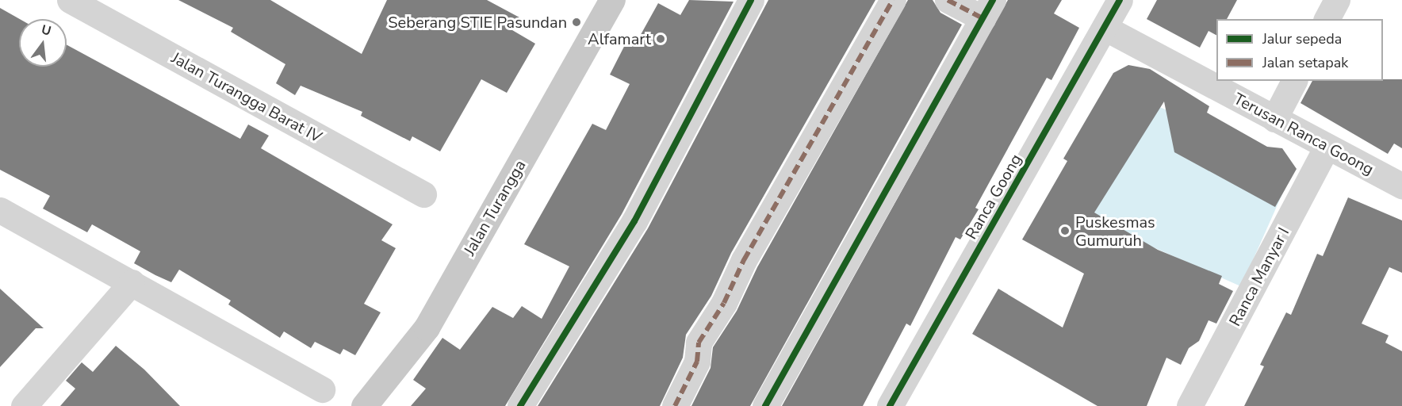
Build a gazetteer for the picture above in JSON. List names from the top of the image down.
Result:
{
  "streets": {
    "main road": ["Jalan Turangga"],
    "street": [
      "Jalan Turangga Barat IV",
      "Terusan Ranca Goong",
      "Ranca Goong",
      "Ranca Manyar I"
    ]
  },
  "crossings": [
    ["Terusan Ranca Goong", "Ranca Goong"],
    ["Terusan Ranca Goong", "Ranca Manyar I"]
  ],
  "places": ["Seberang STIE Pasundan", "Alfamart", "Puskesmas Gumuruh"],
  "legend": ["Jalur sepeda", "Jalan setapak"],
  "north": "top"
}
